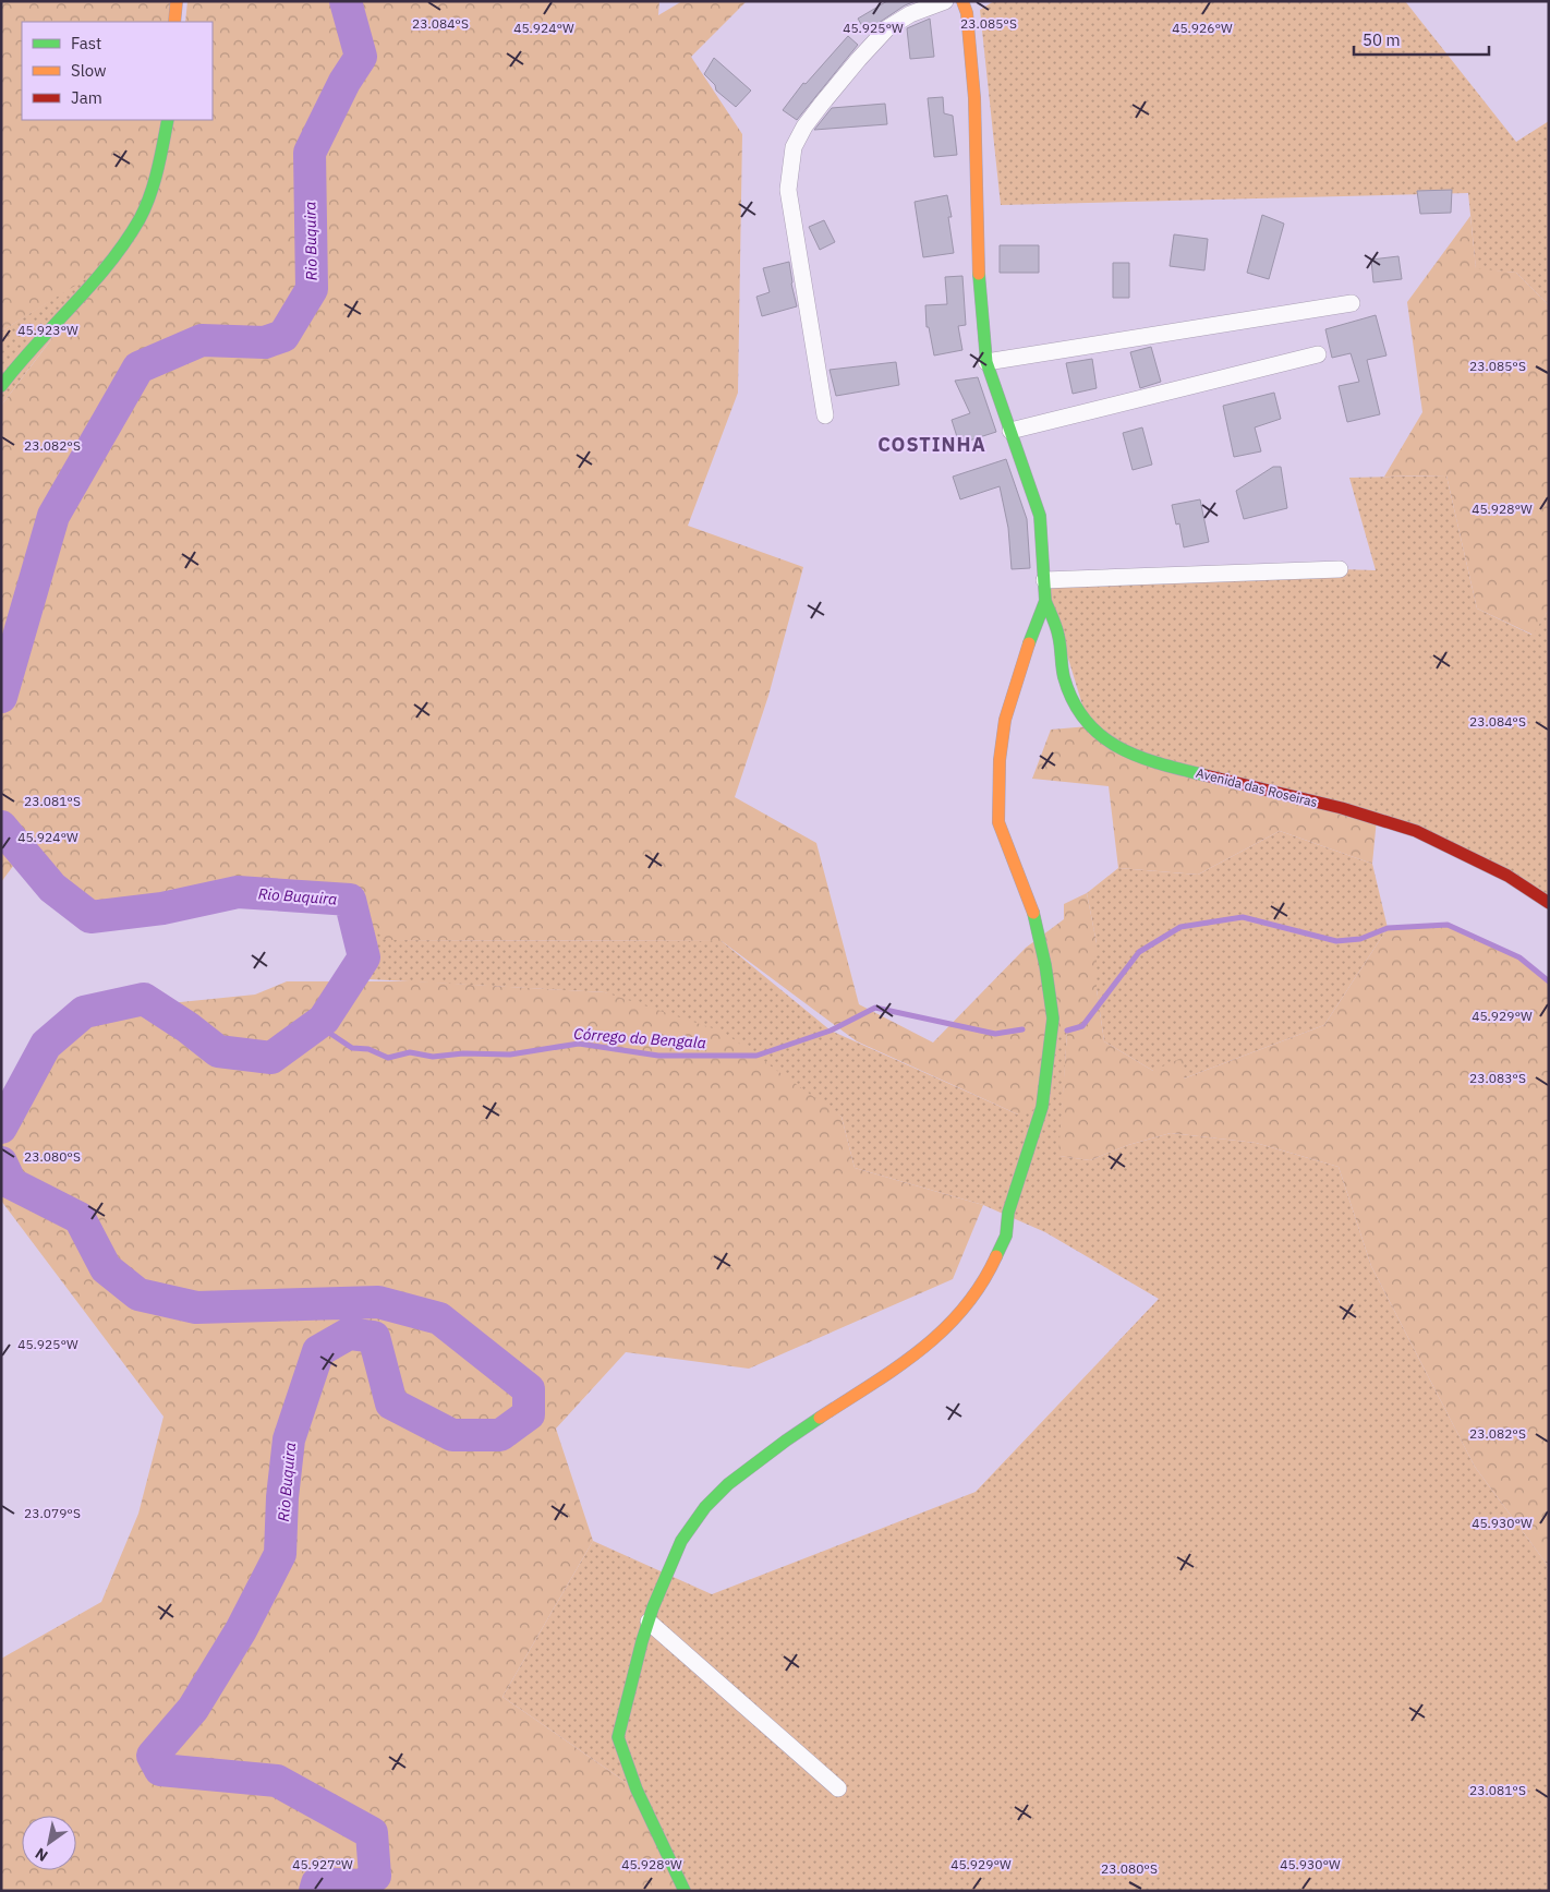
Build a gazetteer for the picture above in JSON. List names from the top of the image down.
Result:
{
  "streets": {
    "street": ["Avenida das Roseiras"]
  },
  "districts": ["COSTINHA"],
  "water": ["Rio Buquira", "Córrego do Bengala"],
  "legend": ["Fast", "Slow", "Jam"],
  "scale_bar": "50 m",
  "north": "bottom left",
  "coordinates": [
    "23.084°S",
    "23.085°S",
    "45.926°W",
    "45.924°W",
    "45.925°W",
    "45.923°W",
    "23.082°S",
    "45.928°W",
    "23.081°S",
    "45.929°W",
    "23.083°S",
    "23.080°S",
    "23.079°S",
    "45.930°W",
    "45.927°W"
  ]
}
